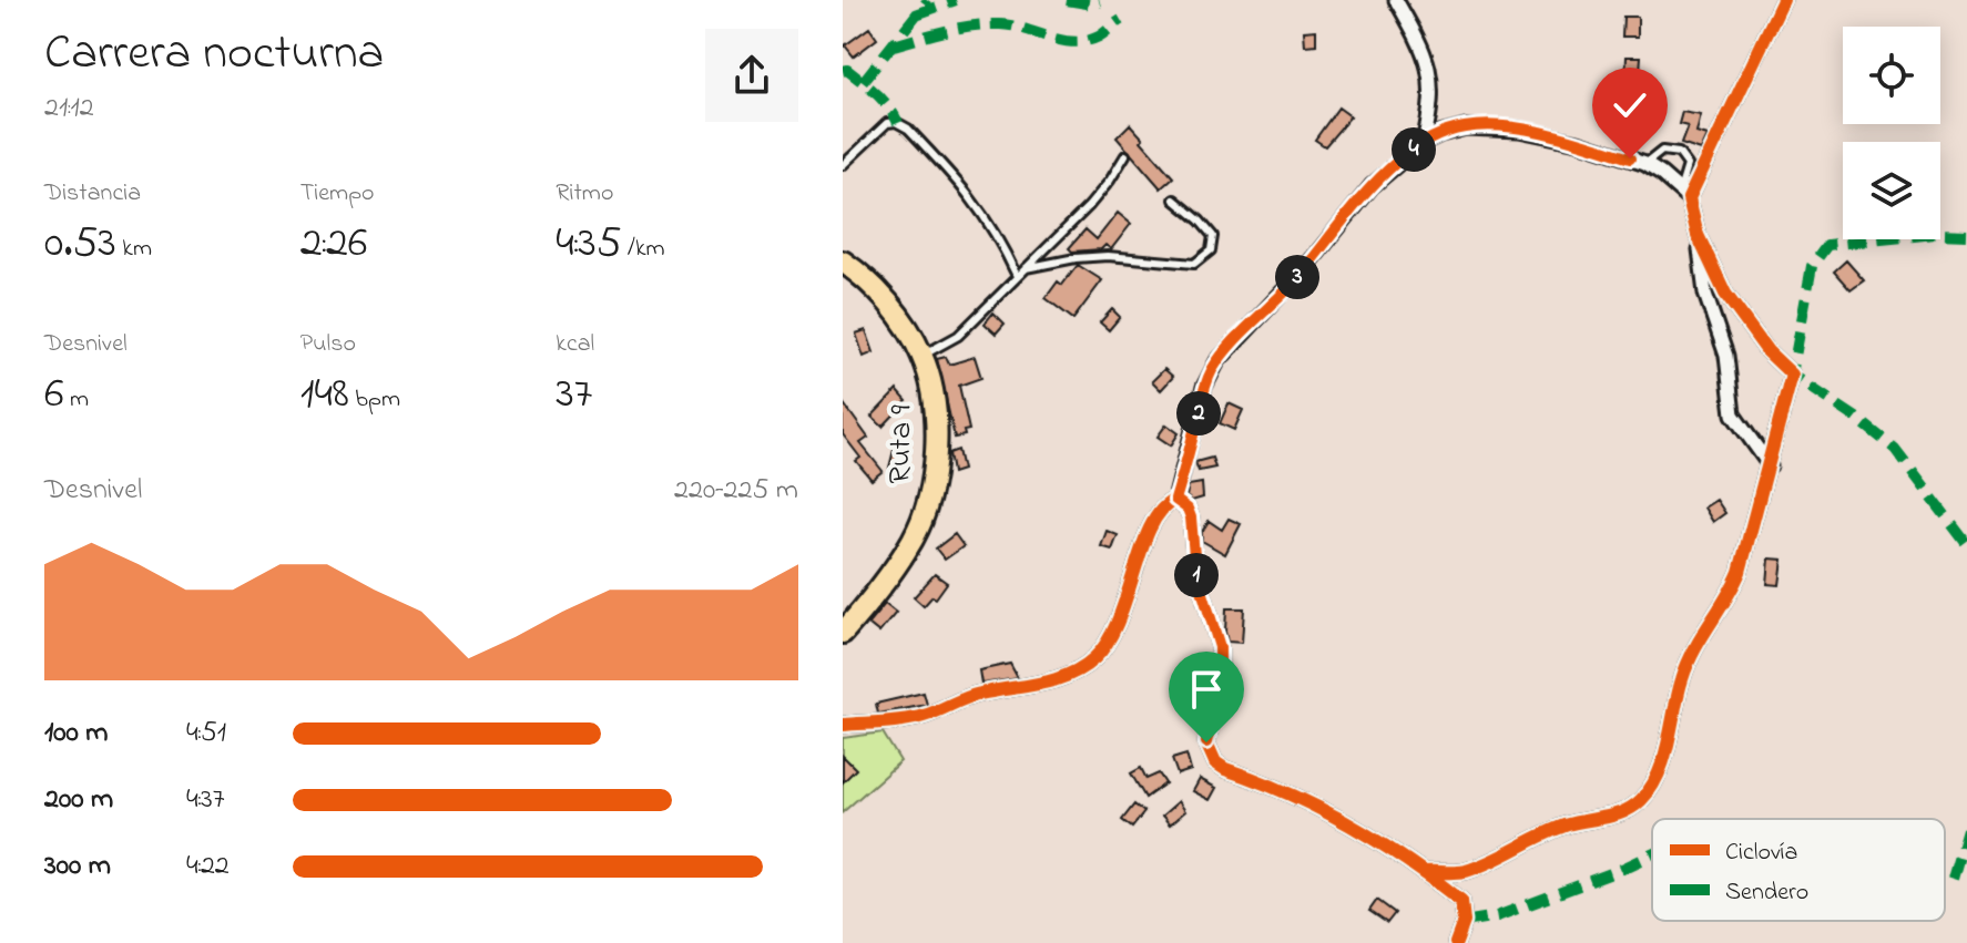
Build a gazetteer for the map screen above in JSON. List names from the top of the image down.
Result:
{
  "streets": {
    "main road": ["Ruta 9"]
  },
  "legend": ["Ciclovía", "Sendero"],
  "page": {
    "heading": ["Carrera nocturna", "21:12"],
    "pins": [
      "4",
      "3",
      "2",
      "1"
    ],
    "stats": [
      ["Distancia", "0.53 km"],
      ["Tiempo", "2:26"],
      ["Ritmo", "4:35 /km"],
      ["Desnivel", "6 m"],
      ["Pulso", "148 bpm"],
      ["kcal", "37"]
    ],
    "chart": ["Desnivel", "220–225 m"],
    "list": [
      {
        "name": "100 m",
        "note": "4:51"
      },
      {
        "name": "200 m",
        "note": "4:37"
      },
      {
        "name": "300 m",
        "note": "4:22"
      }
    ]
  }
}
